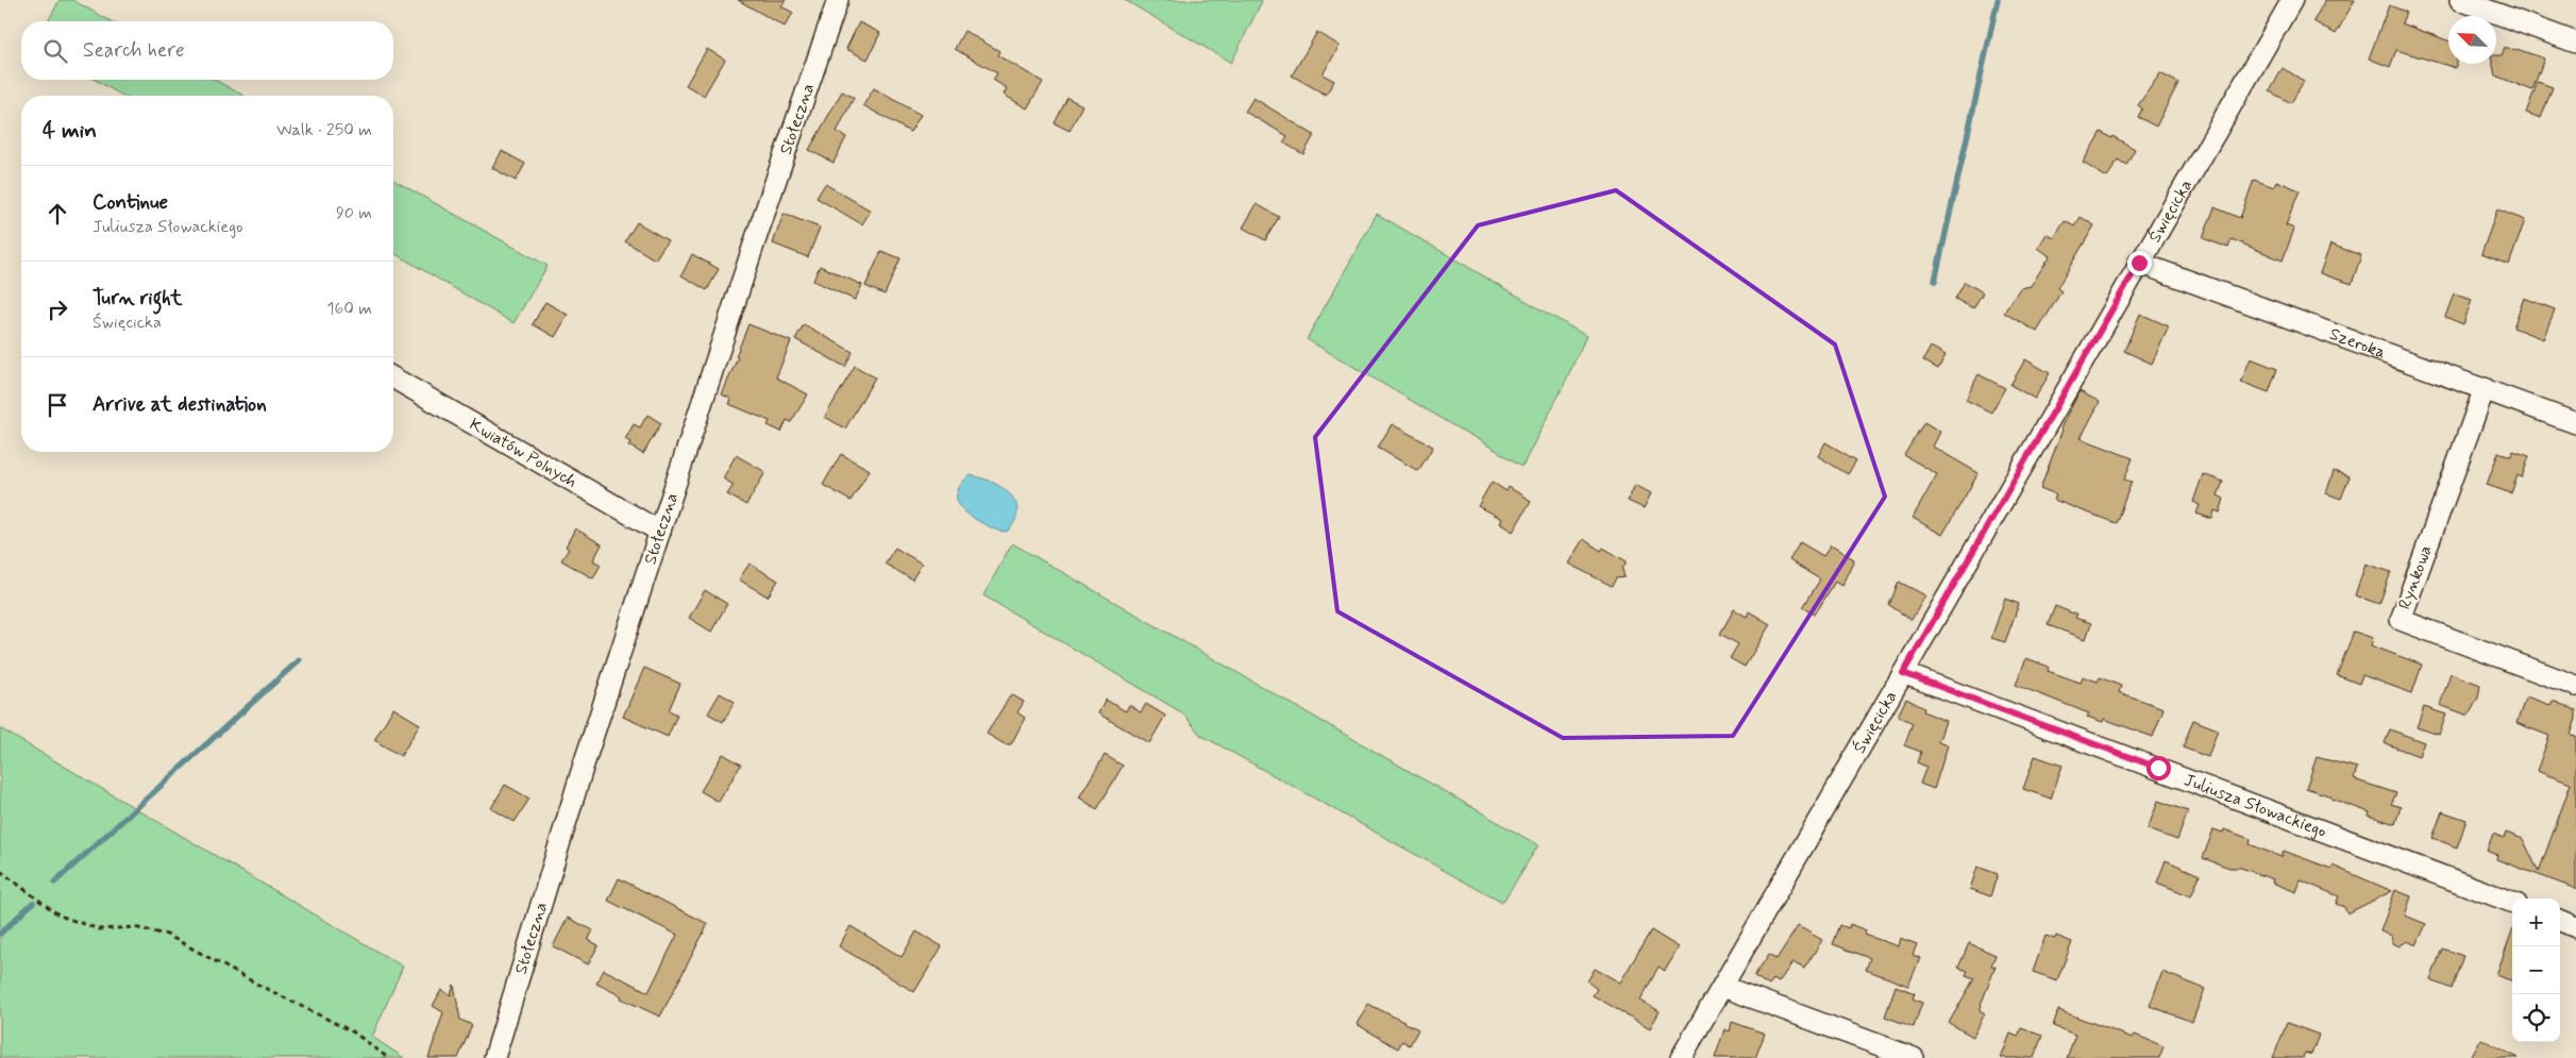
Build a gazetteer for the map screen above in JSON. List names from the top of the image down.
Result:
{
  "streets": {
    "street": [
      "Stołeczna",
      "Święcicka",
      "Szeroka",
      "Kwiatów Polnych",
      "Rynkowa",
      "Juliusza Słowackiego"
    ]
  },
  "crossings": [
    ["Stołeczna", "Kwiatów Polnych"],
    ["Święcicka", "Szeroka"],
    ["Święcicka", "Juliusza Słowackiego"],
    ["Szeroka", "Rynkowa"]
  ],
  "north": "top left",
  "page": {
    "search": "Search here",
    "heading": ["4 min", "Walk · 250 m"],
    "list": [
      ["Continue", "Juliusza Słowackiego", "90 m"],
      ["Turn right", "Święcicka", "160 m"],
      "Arrive at destination"
    ],
    "map_buttons": ["+", "−"]
  }
}
